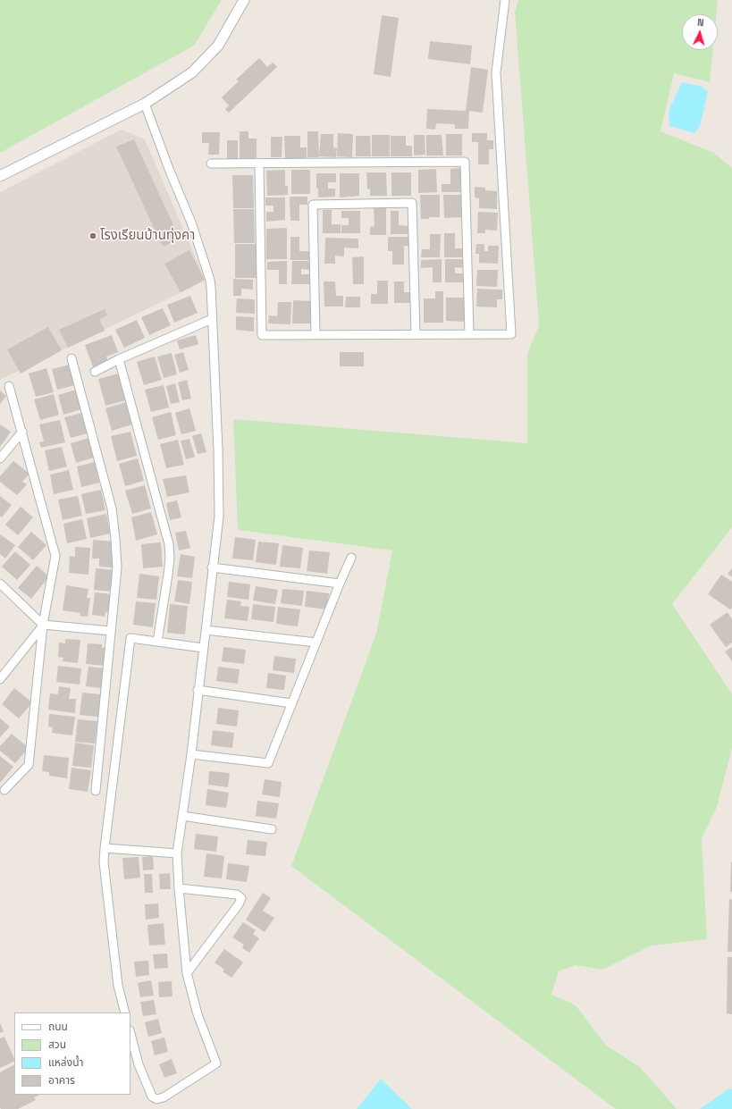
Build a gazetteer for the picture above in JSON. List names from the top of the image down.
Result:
{
  "places": ["โรงเรียนบ้านทุ่งคา"],
  "legend": [
    "ถนน",
    "สวน",
    "แหล่งน้ำ",
    "อาคาร"
  ],
  "north": "top"
}
